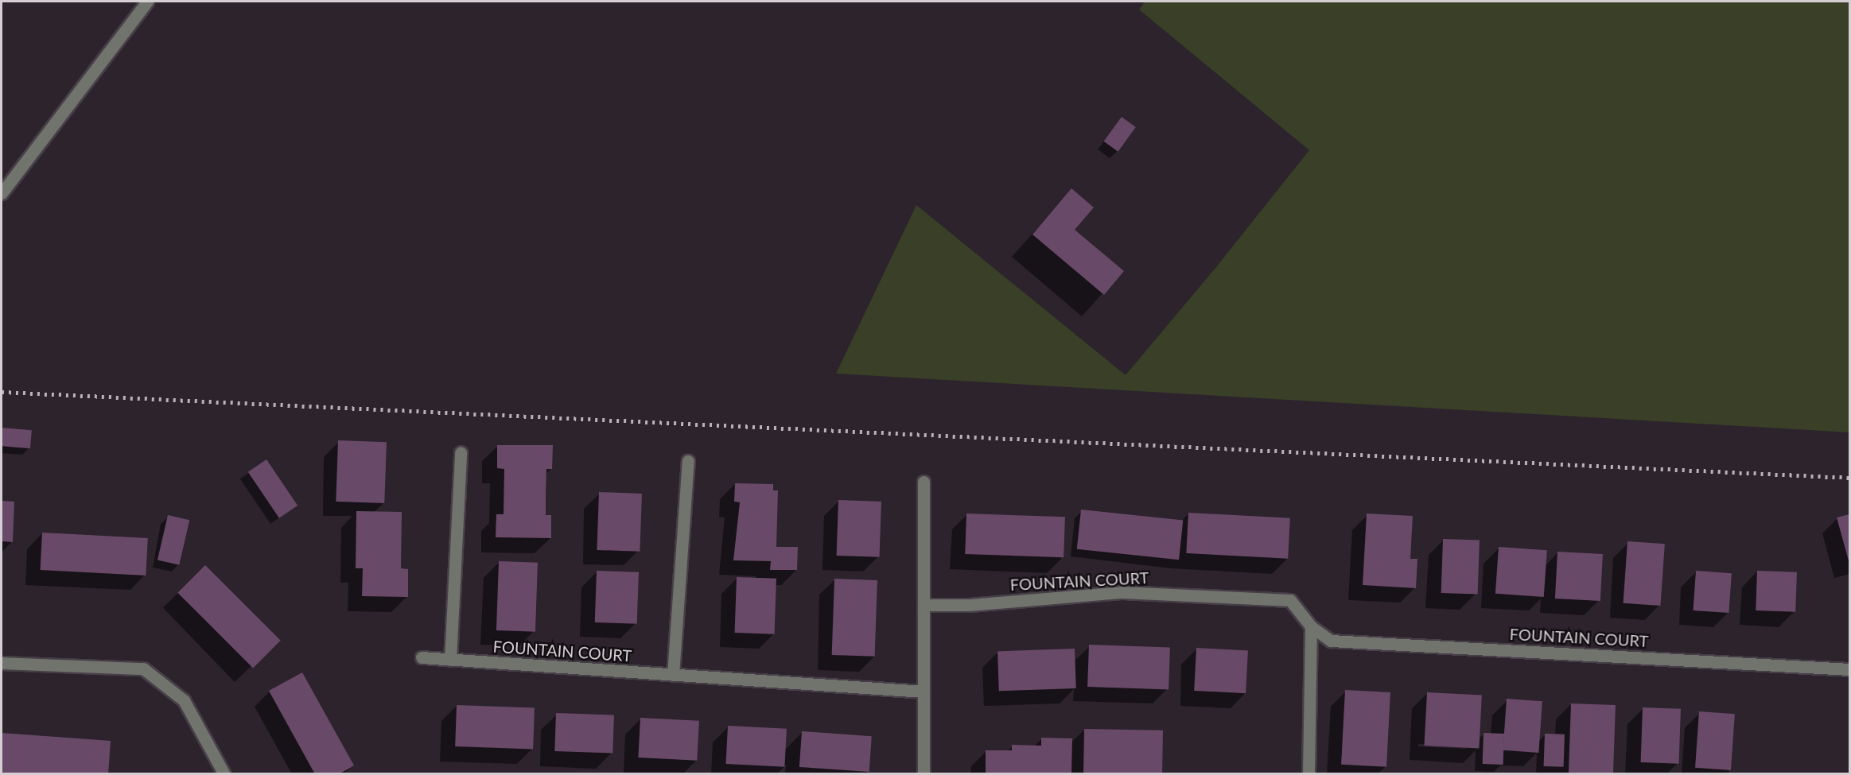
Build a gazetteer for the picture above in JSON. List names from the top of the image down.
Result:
{
  "streets": {
    "street": ["FOUNTAIN COURT"]
  }
}
